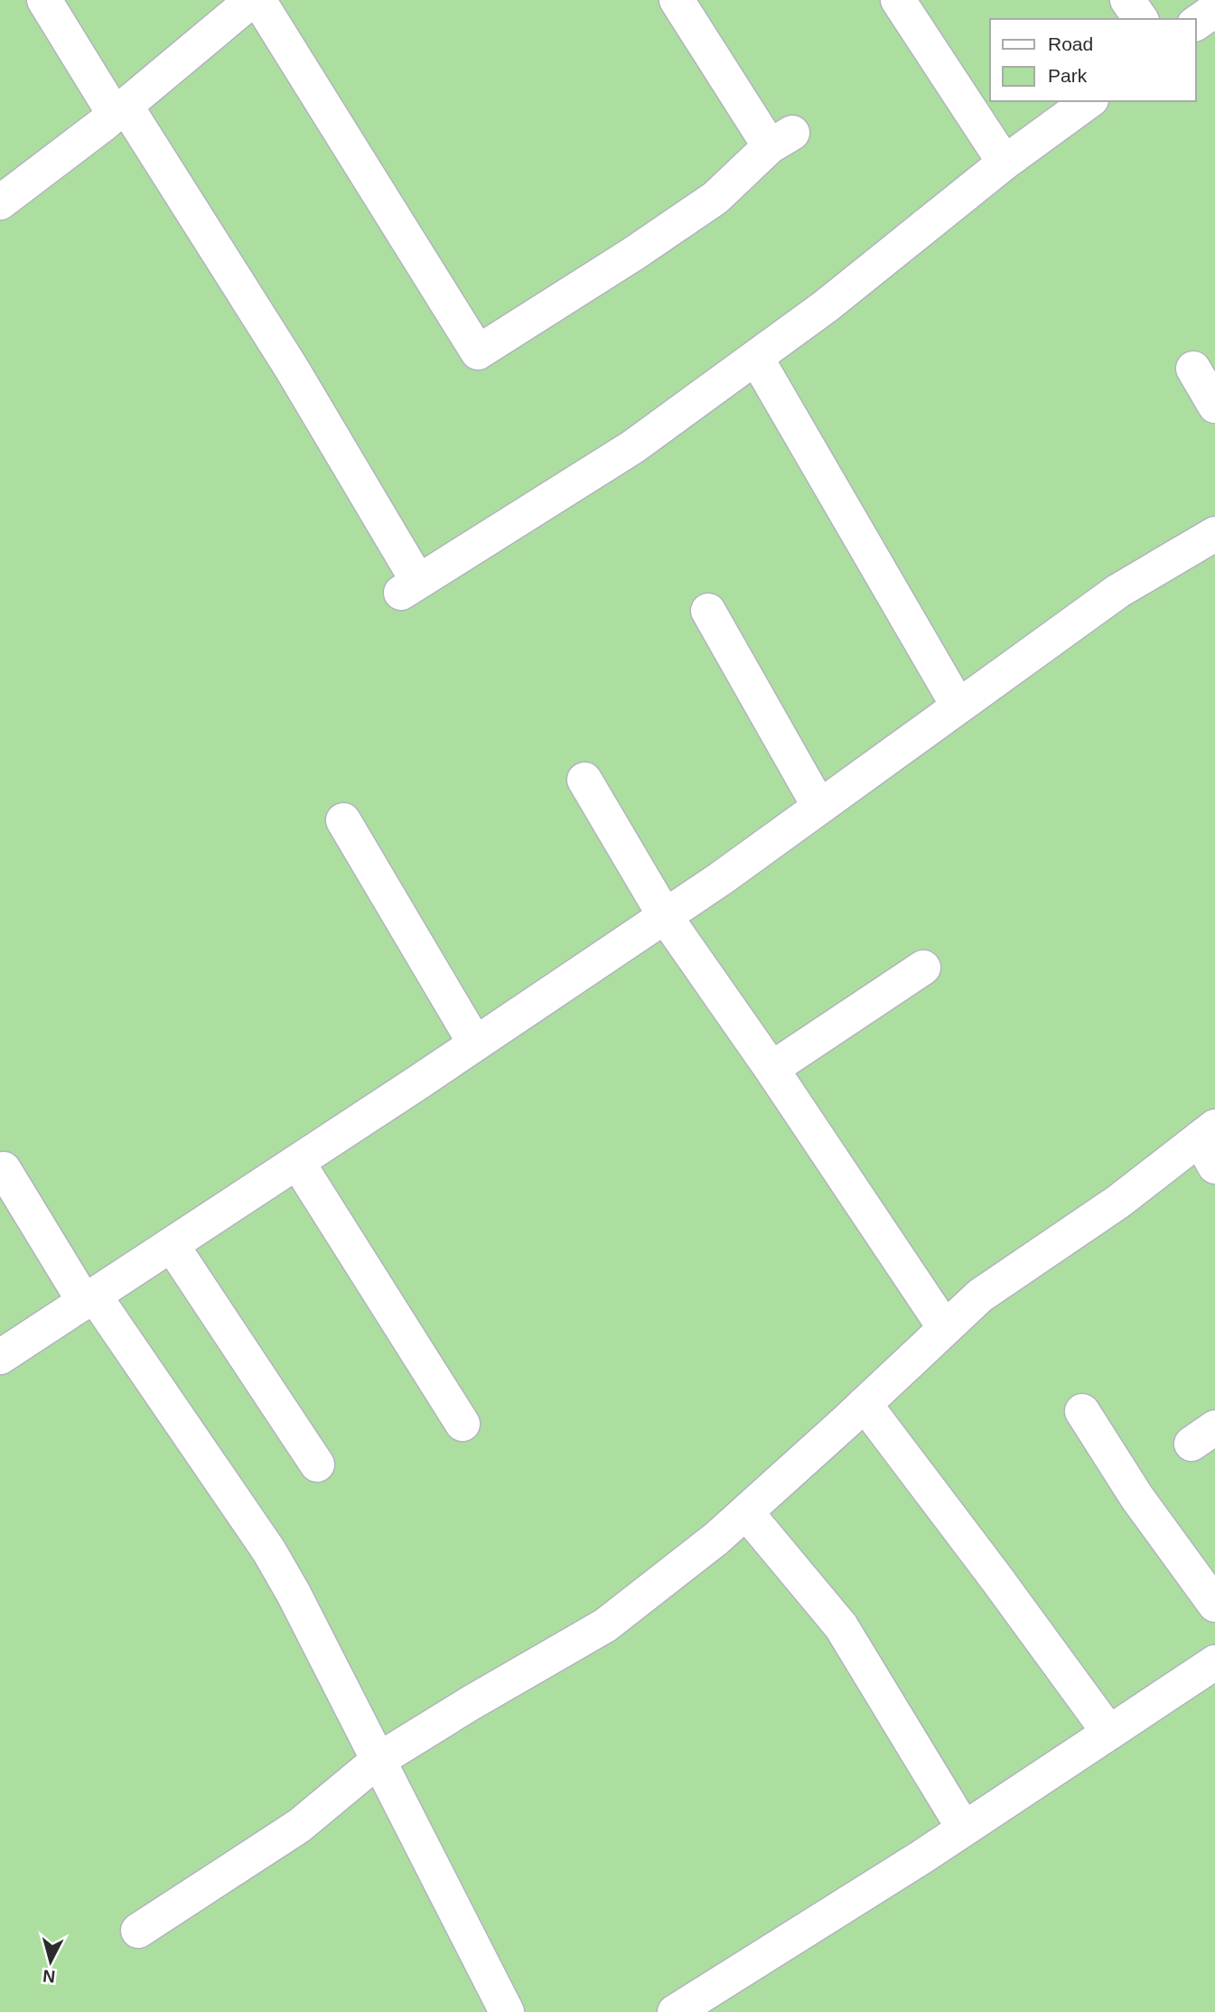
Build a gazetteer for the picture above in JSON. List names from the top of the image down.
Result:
{
  "legend": ["Road", "Park"],
  "north": "bottom"
}
